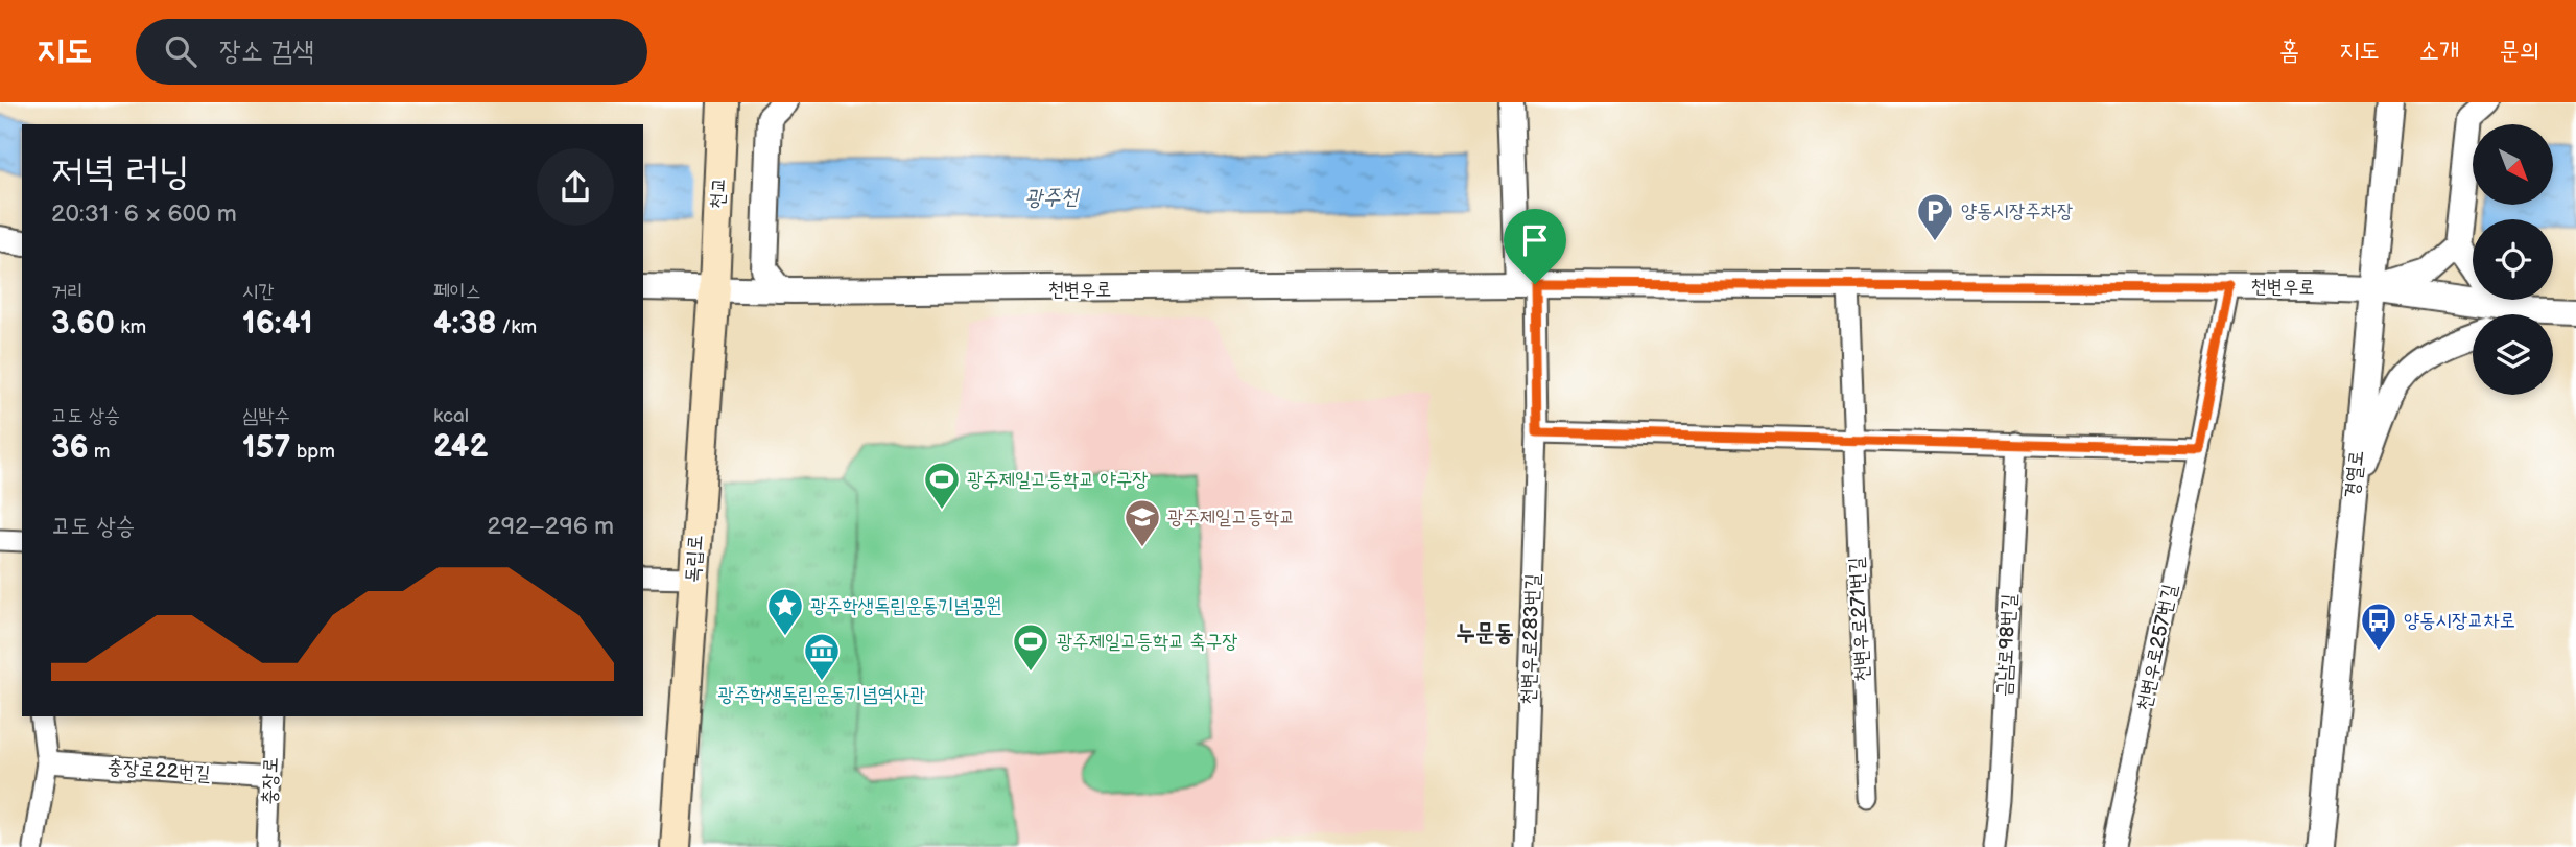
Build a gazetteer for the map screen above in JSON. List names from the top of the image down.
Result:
{
  "streets": {
    "main road": ["천교", "독립로"],
    "street": [
      "천변우로",
      "경열로",
      "천변우로271번길",
      "천변우로283번길",
      "금남로98번길",
      "천변우로257번길",
      "충장로22번길",
      "충장로"
    ]
  },
  "crossings": [
    ["천교", "천변우로"],
    ["천교", "독립로"],
    ["천변우로", "경열로"],
    ["천변우로", "독립로"],
    ["천변우로", "천변우로271번길"],
    ["천변우로", "천변우로283번길"],
    ["천변우로", "천변우로257번길"],
    ["충장로22번길", "충장로"]
  ],
  "districts": ["누문동"],
  "water": ["광주천"],
  "places": {
    "parking": ["양동시장주차장"],
    "sports": ["광주제일고등학교 야구장", "광주제일고등학교 축구장"],
    "school or university": ["광주제일고등학교"],
    "place": ["광주학생독립운동기념공원"],
    "bus stop": ["양동시장교차로"],
    "museum": ["광주학생독립운동기념역사관"]
  },
  "north": "bottom right",
  "page": {
    "header": "지도",
    "search": "장소 검색",
    "nav": [
      "홈",
      "지도",
      "소개",
      "문의"
    ],
    "heading": ["저녁 러닝", "20:31 · 6 × 600 m"],
    "stats": [
      ["거리", "3.60 km"],
      ["시간", "16:41"],
      ["페이스", "4:38 /km"],
      ["고도 상승", "36 m"],
      ["심박수", "157 bpm"],
      ["kcal", "242"]
    ],
    "chart": ["고도 상승", "292–296 m"]
  }
}
